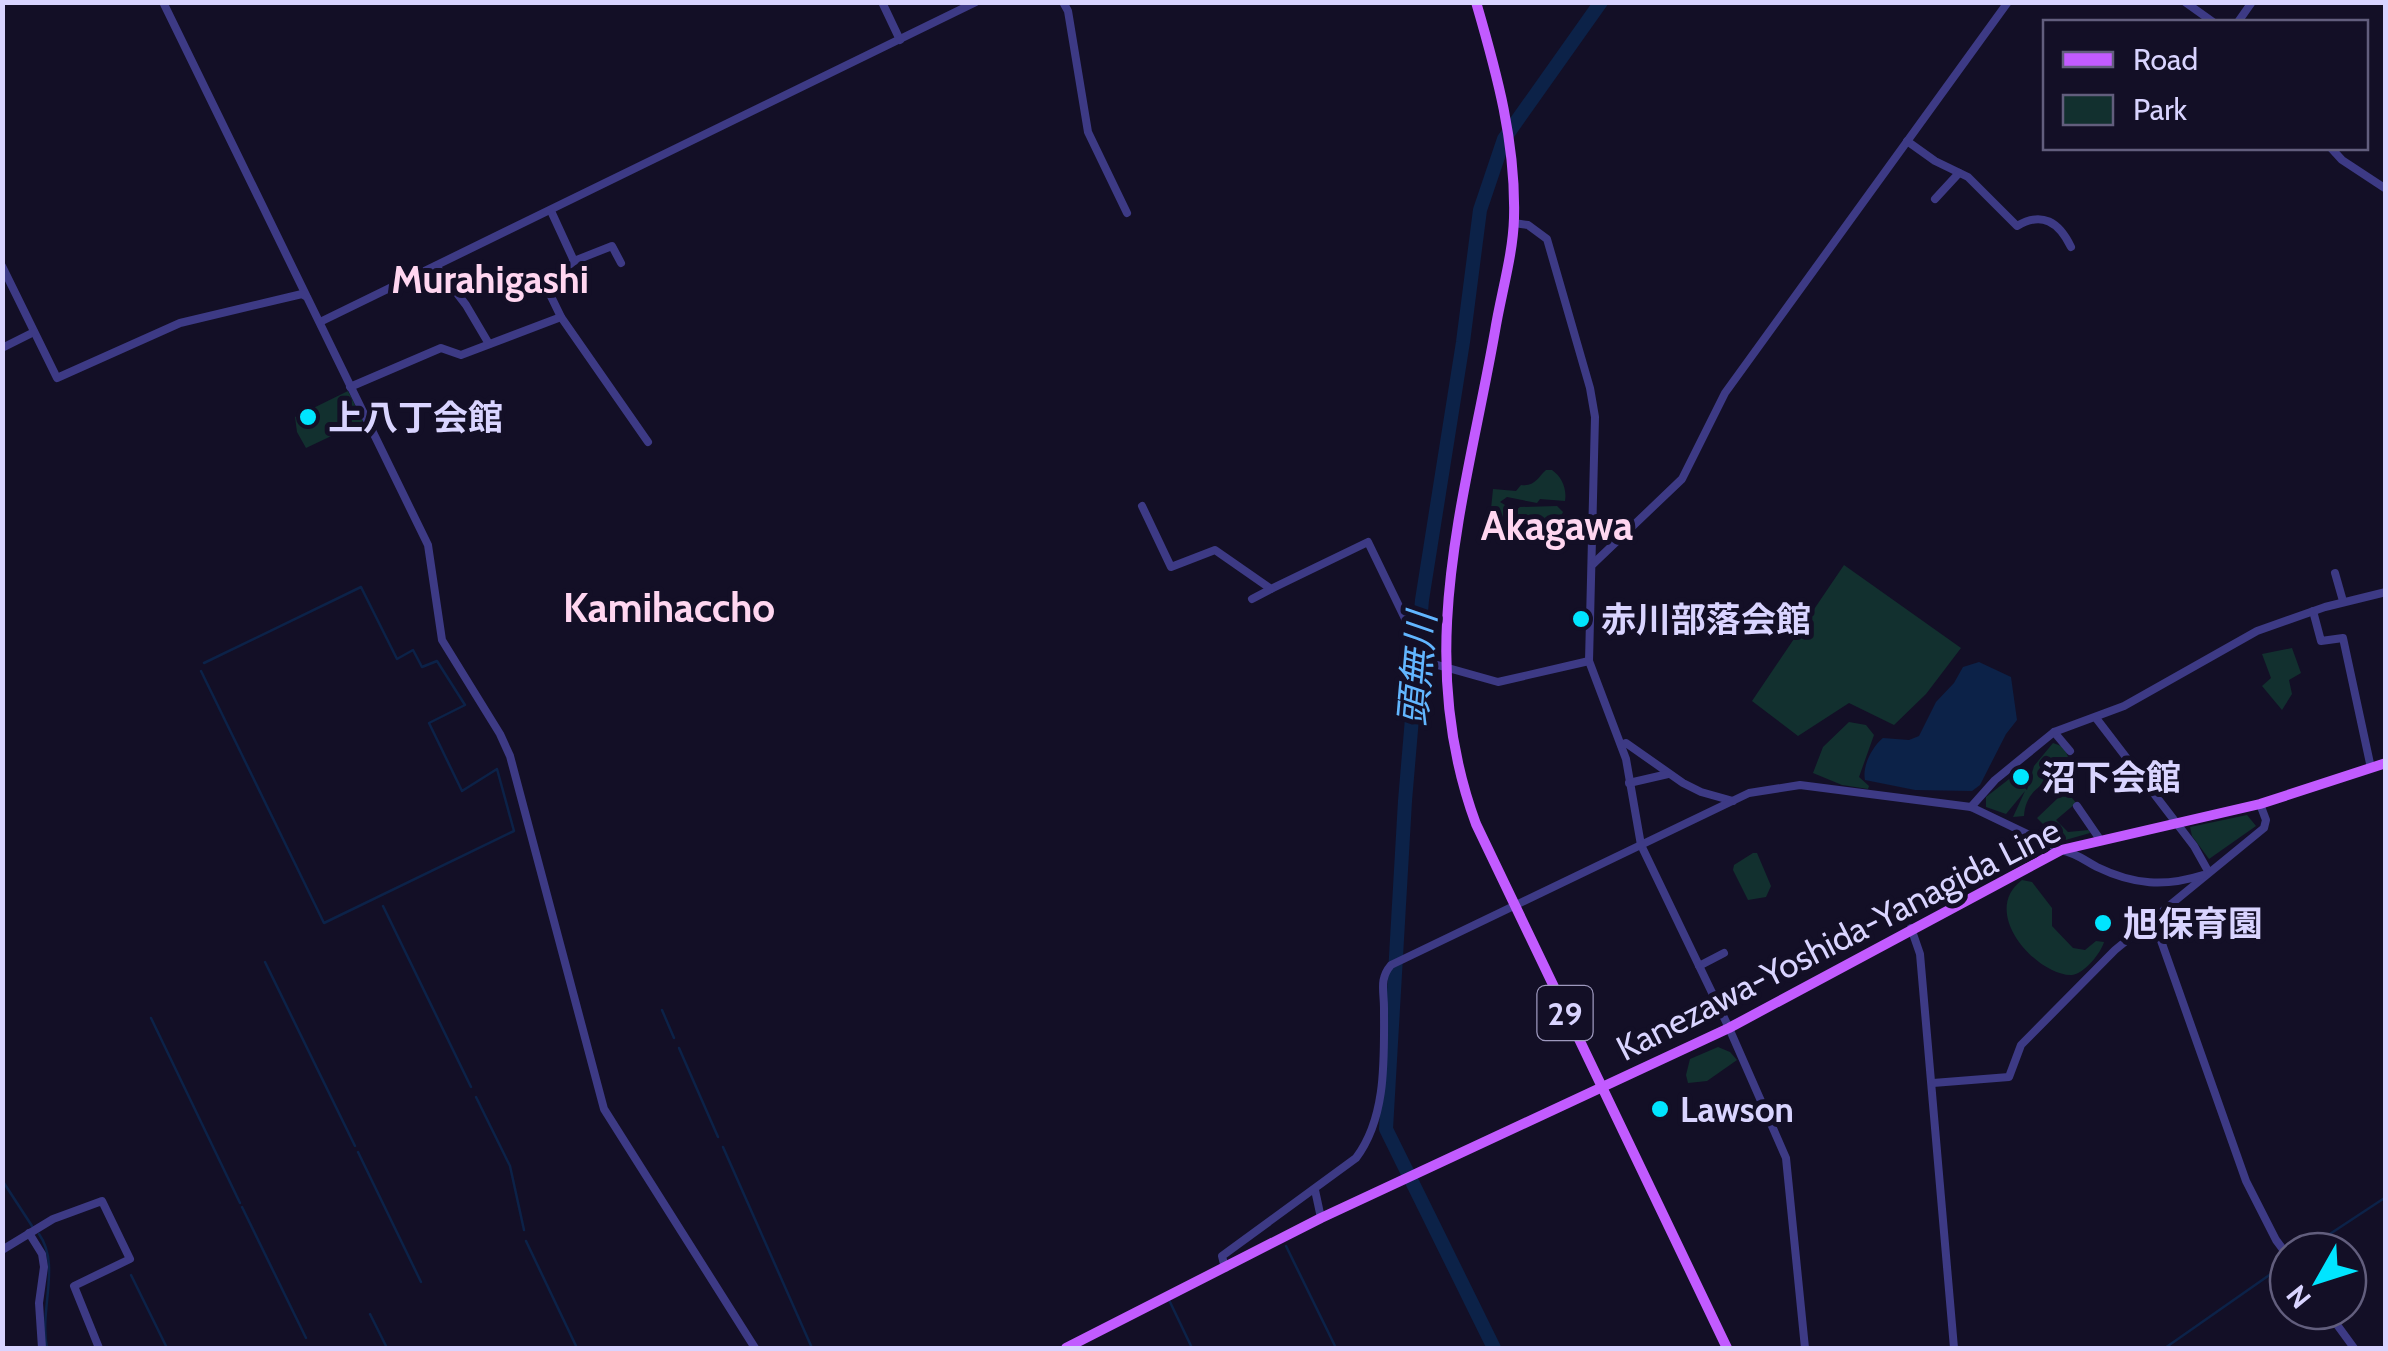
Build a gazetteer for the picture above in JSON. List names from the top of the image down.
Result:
{
  "streets": {
    "main road": ["Kanezawa-Yoshida-Yanagida Line", "29"]
  },
  "crossings": [
    ["Kanezawa-Yoshida-Yanagida Line", "29"]
  ],
  "districts": ["Murahigashi", "Akagawa", "Kamihaccho"],
  "water": ["頭無川"],
  "places": [
    "上八丁会館",
    "赤川部落会館",
    "沼下会館",
    "旭保育園",
    "Lawson"
  ],
  "legend": ["Road", "Park"],
  "north": "bottom left"
}
